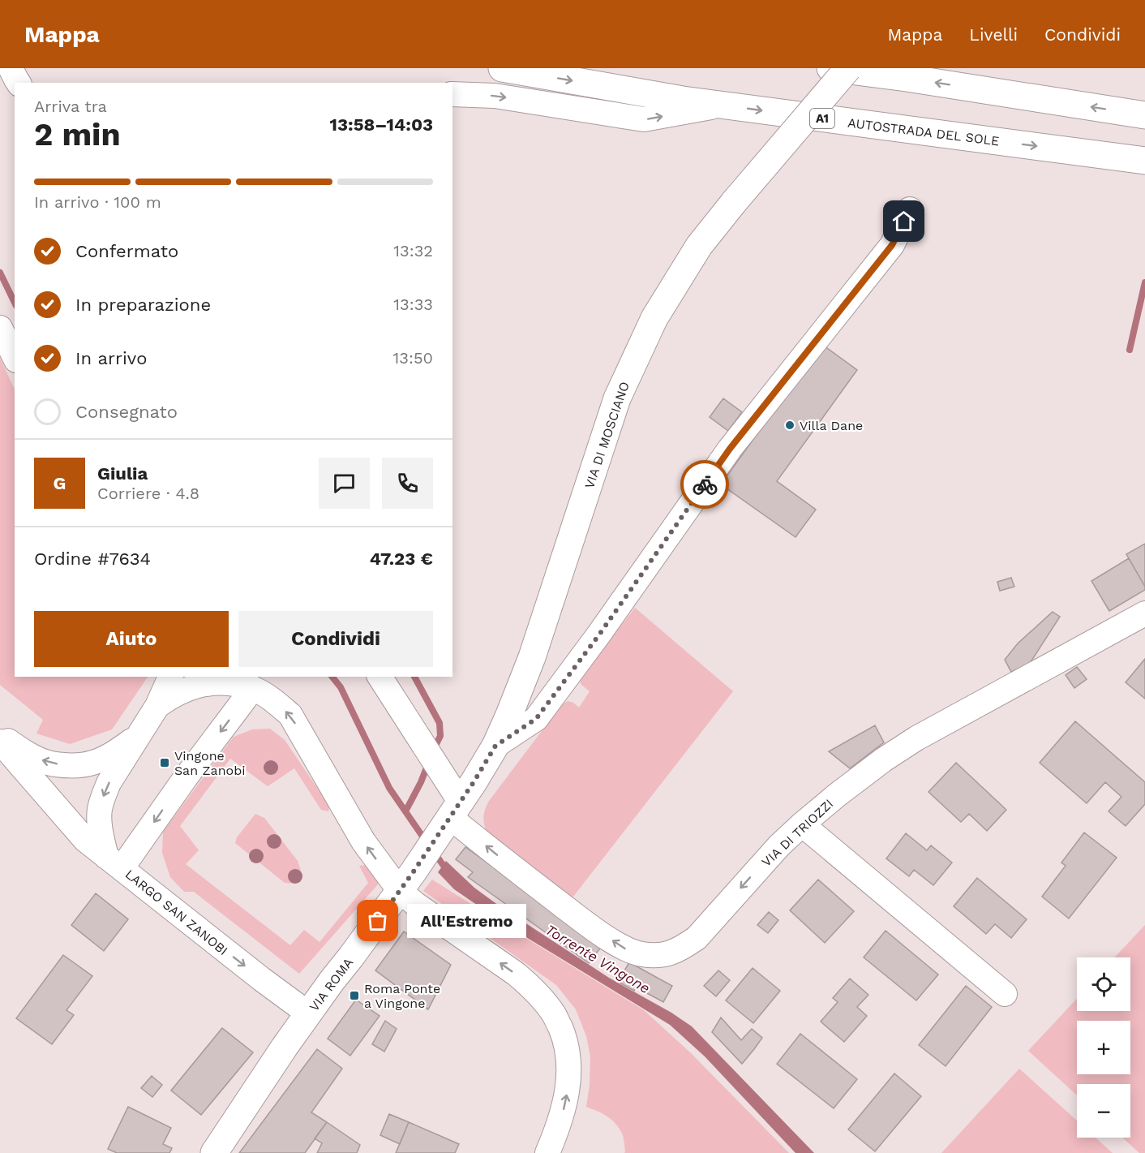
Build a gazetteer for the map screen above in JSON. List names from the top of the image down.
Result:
{
  "streets": {
    "main road": [
      "A1",
      "AUTOSTRADA DEL SOLE",
      "VIA DI MOSCIANO",
      "VIA ROMA"
    ],
    "street": ["VIA DI TRIOZZI", "LARGO SAN ZANOBI"]
  },
  "crossings": [
    ["VIA DI MOSCIANO", "VIA DI TRIOZZI"],
    ["VIA DI MOSCIANO", "VIA ROMA"],
    ["VIA DI TRIOZZI", "VIA ROMA"],
    ["LARGO SAN ZANOBI", "VIA ROMA"]
  ],
  "water": ["Torrente Vingone"],
  "places": {
    "other": ["Villa Dane", "All'Estremo"],
    "transit": ["Vingone San Zanobi", "Roma Ponte a Vingone"]
  },
  "page": {
    "header": "Mappa",
    "nav": ["Mappa", "Livelli", "Condividi"],
    "heading": ["2 min", "Arriva tra", "13:58–14:03"],
    "panel": [
      "Giulia",
      "Corriere · 4.8",
      "Ordine #7634",
      "47.23 €"
    ],
    "bar": "In arrivo · 100 m",
    "list": [
      ["Confermato", "13:32"],
      ["In preparazione", "13:33"],
      ["In arrivo", "13:50"],
      "Consegnato"
    ],
    "round": "G",
    "buttons": ["Aiuto", "Condividi"],
    "bubble": "All'Estremo",
    "map_buttons": ["+", "−"]
  }
}
